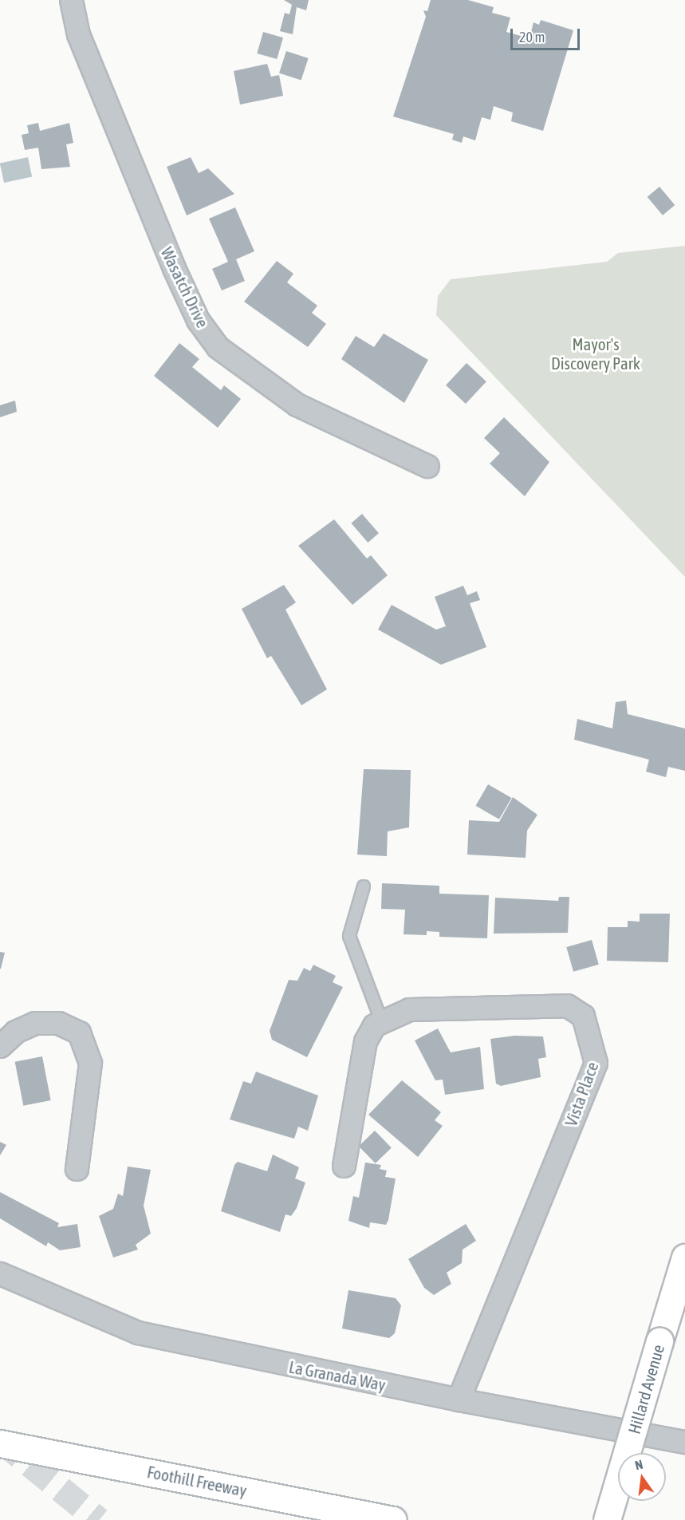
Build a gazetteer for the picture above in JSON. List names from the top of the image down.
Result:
{
  "streets": {
    "highway": ["Hillard Avenue", "Foothill Freeway"],
    "street": ["Wasatch Drive", "Vista Place", "La Granada Way"]
  },
  "crossings": [
    ["Vista Place", "La Granada Way"]
  ],
  "parks": ["Mayor's Discovery Park"],
  "scale_bar": "20 m",
  "north": "top"
}
